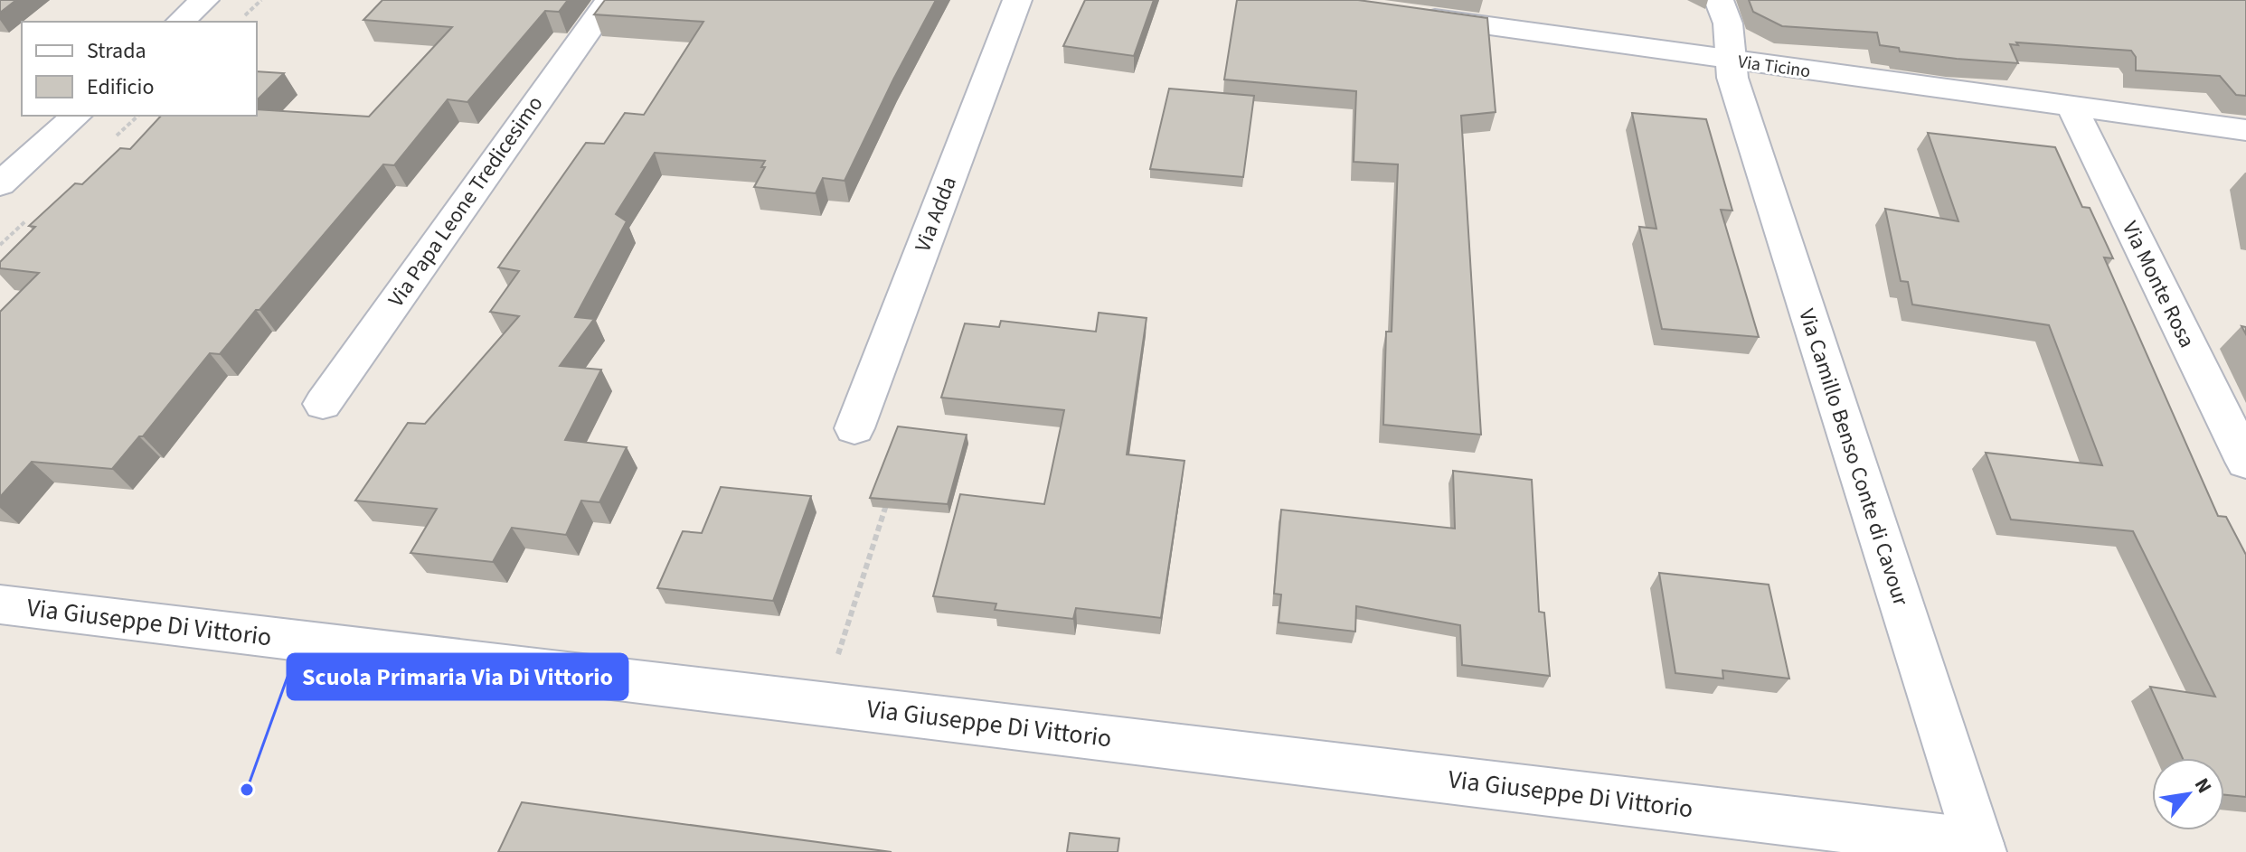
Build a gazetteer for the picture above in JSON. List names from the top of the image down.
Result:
{
  "streets": {
    "street": [
      "Via Ticino",
      "Via Papa Leone Tredicesimo",
      "Via Adda",
      "Via Monte Rosa",
      "Via Camillo Benso Conte di Cavour",
      "Via Giuseppe Di Vittorio"
    ]
  },
  "crossings": [
    ["Via Ticino", "Via Monte Rosa"],
    ["Via Ticino", "Via Camillo Benso Conte di Cavour"],
    ["Via Camillo Benso Conte di Cavour", "Via Giuseppe Di Vittorio"]
  ],
  "places": ["Scuola Primaria Via Di Vittorio"],
  "legend": ["Strada", "Edificio"],
  "north": "top right"
}
